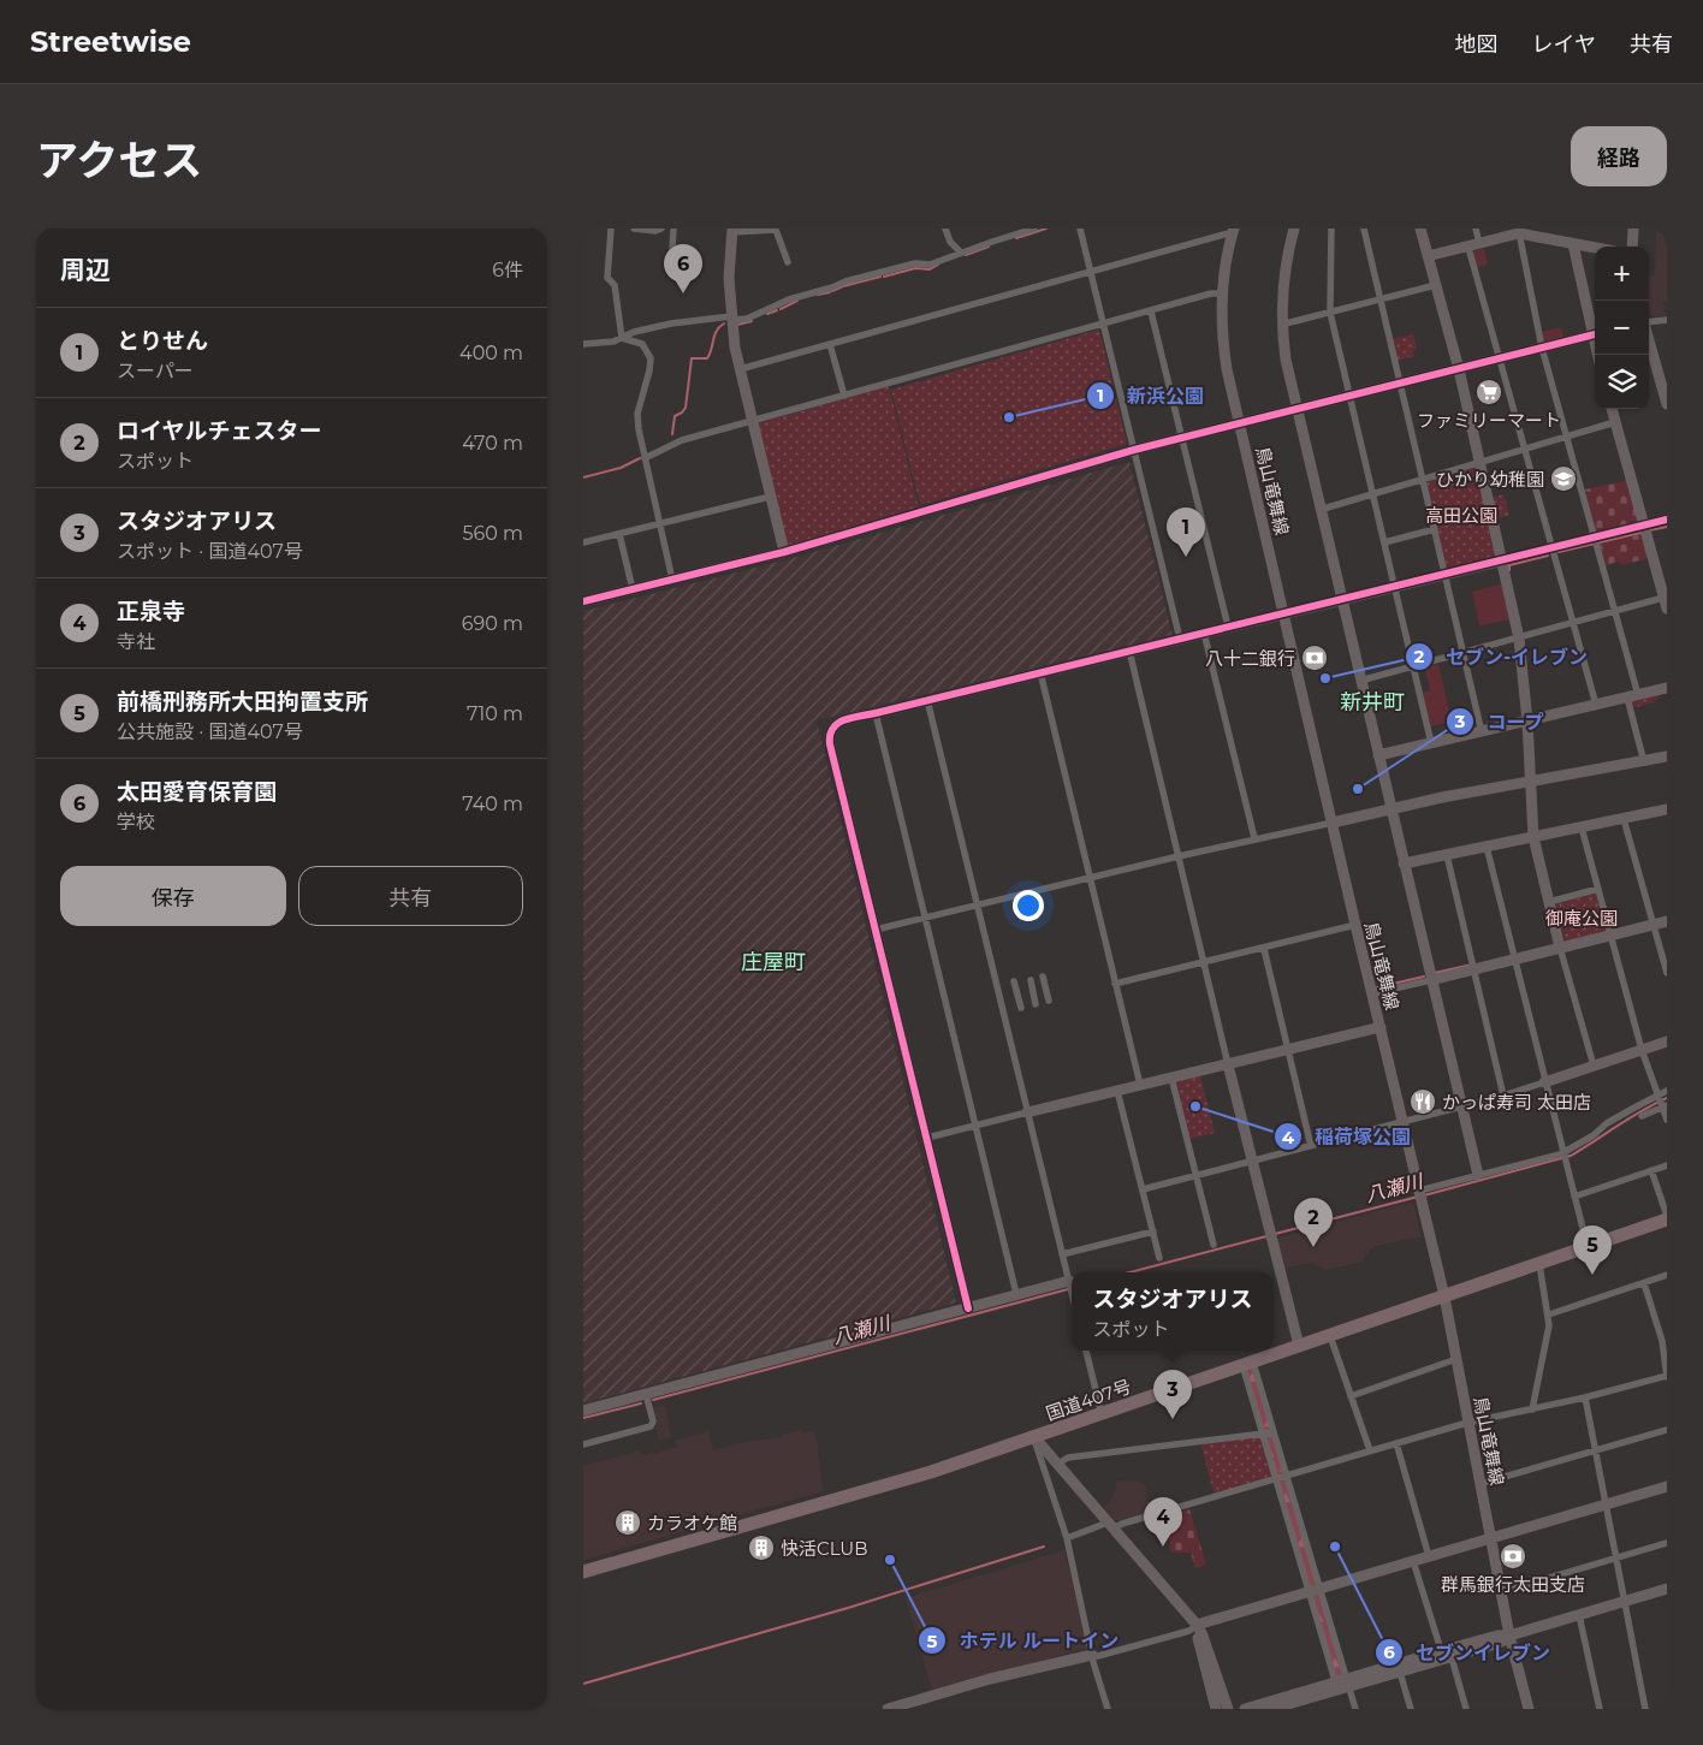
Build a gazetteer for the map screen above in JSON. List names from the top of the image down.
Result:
{
  "streets": {
    "highway": ["国道407号"],
    "street": ["鳥山竜舞線"]
  },
  "crossings": [
    ["鳥山竜舞線", "国道407号"]
  ],
  "districts": ["新井町", "庄屋町"],
  "water": ["八瀬川"],
  "parks": ["高田公園", "御庵公園"],
  "places": {
    "supermarket": ["ファミリーマート"],
    "other": [
      "新浜公園",
      "セブン-イレブン",
      "コープ",
      "稲荷塚公園",
      "セブンイレブン",
      "ホテル ルートイン"
    ],
    "school or university": ["ひかり幼稚園"],
    "bank": ["八十二銀行", "群馬銀行太田支店"],
    "restaurant": ["かっぱ寿司 太田店"],
    "building": ["カラオケ館", "快活CLUB"]
  },
  "page": {
    "header": "Streetwise",
    "nav": ["地図", "レイヤ", "共有"],
    "title": "アクセス",
    "buttons": [
      "経路",
      ["保存", "共有"]
    ],
    "heading": ["周辺", "6件"],
    "pins": [
      "6",
      "1",
      "2",
      "5",
      "3",
      "4"
    ],
    "map_buttons": ["+", "−"],
    "list": [
      {
        "mark": "1",
        "name": "とりせん",
        "note": "スーパー",
        "value": "400 m"
      },
      {
        "mark": "2",
        "name": "ロイヤルチェスター",
        "note": "スポット",
        "value": "470 m"
      },
      {
        "mark": "3",
        "name": "スタジオアリス",
        "note": "スポット · 国道407号",
        "value": "560 m"
      },
      {
        "mark": "4",
        "name": "正泉寺",
        "note": "寺社",
        "value": "690 m"
      },
      {
        "mark": "5",
        "name": "前橋刑務所大田拘置支所",
        "note": "公共施設 · 国道407号",
        "value": "710 m"
      },
      {
        "mark": "6",
        "name": "太田愛育保育園",
        "note": "学校",
        "value": "740 m"
      }
    ],
    "popup": ["スタジオアリス", "スポット"]
  }
}
